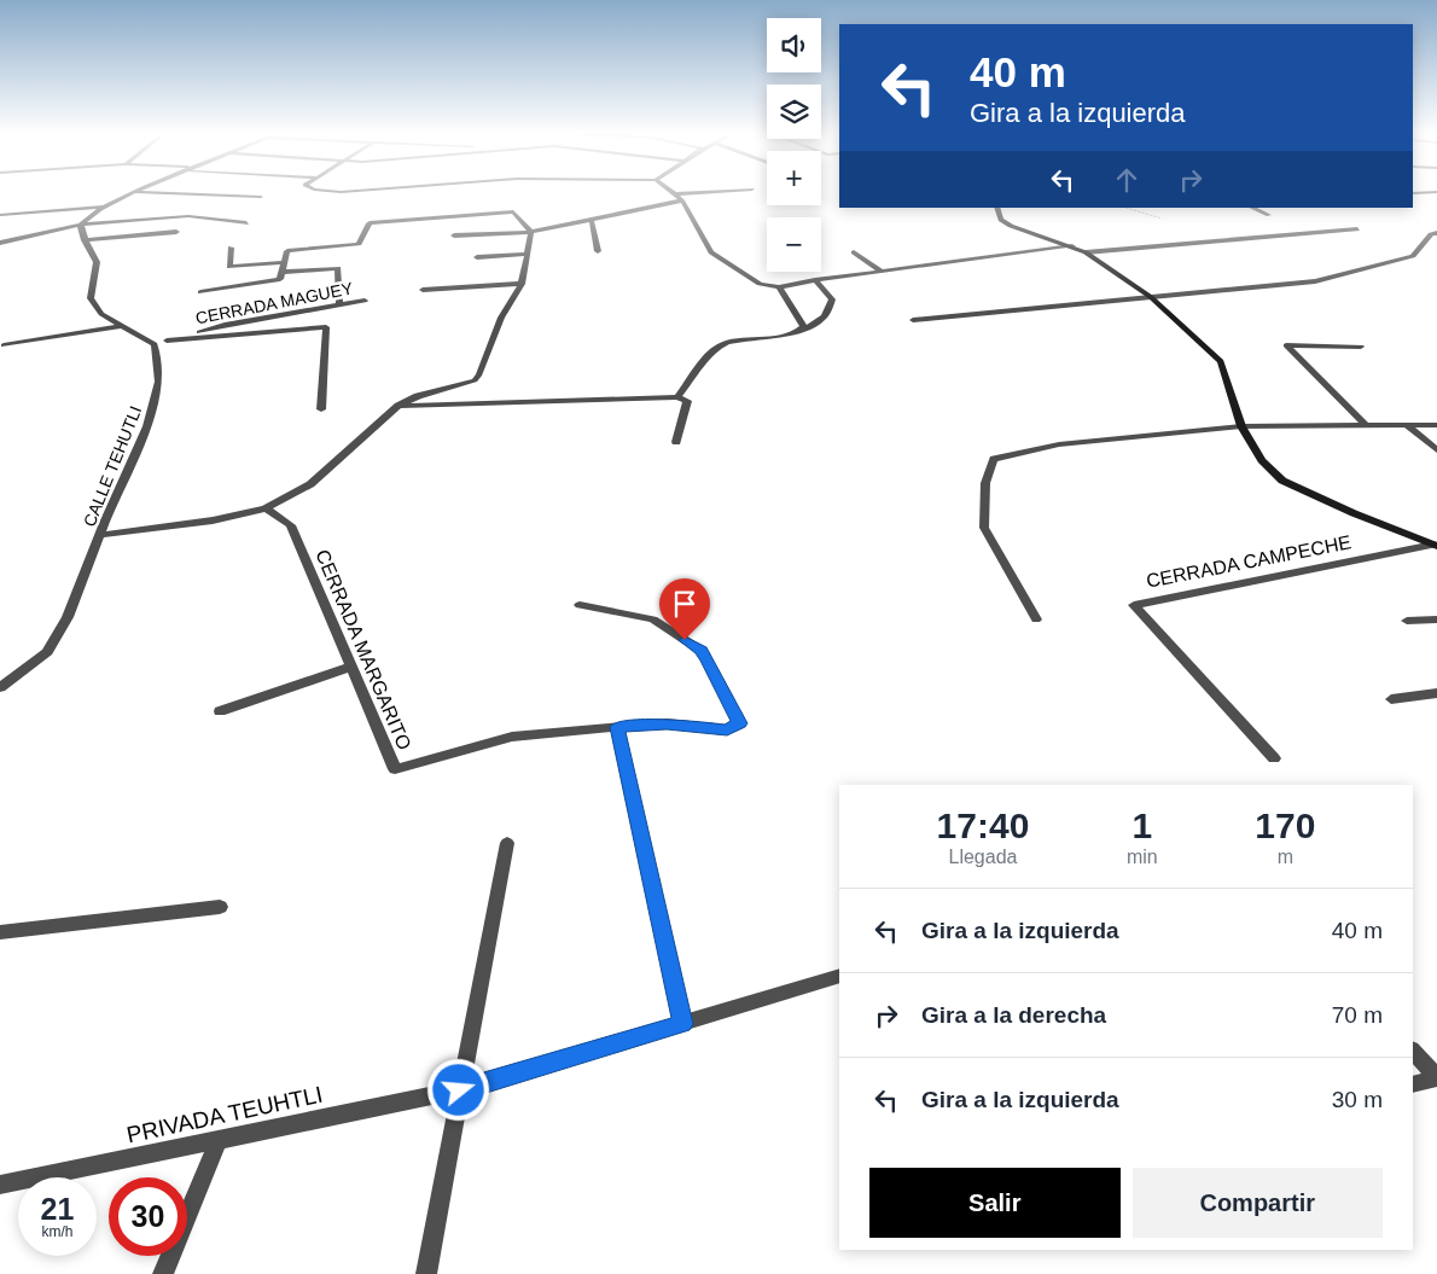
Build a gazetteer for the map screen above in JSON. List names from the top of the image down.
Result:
{
  "streets": {
    "street": [
      "CERRADA MAGUEY",
      "CALLE TEHUTLI",
      "CERRADA CAMPECHE",
      "CERRADA MARGARITO",
      "PRIVADA TEUHTLI"
    ]
  },
  "crossings": [
    ["CERRADA MAGUEY", "CALLE TEHUTLI"]
  ],
  "page": {
    "map_buttons": ["+", "−"],
    "turn": ["40 m", "Gira a la izquierda"],
    "eta": [
      "17:40",
      "Llegada",
      "1",
      "min",
      "170",
      "m"
    ],
    "list": [
      {
        "name": "Gira a la izquierda",
        "value": "40 m"
      },
      {
        "name": "Gira a la derecha",
        "value": "70 m"
      },
      {
        "name": "Gira a la izquierda",
        "value": "30 m"
      }
    ],
    "buttons": ["Salir", "Compartir"],
    "speed": "21 km/h",
    "limit": "30"
  }
}
